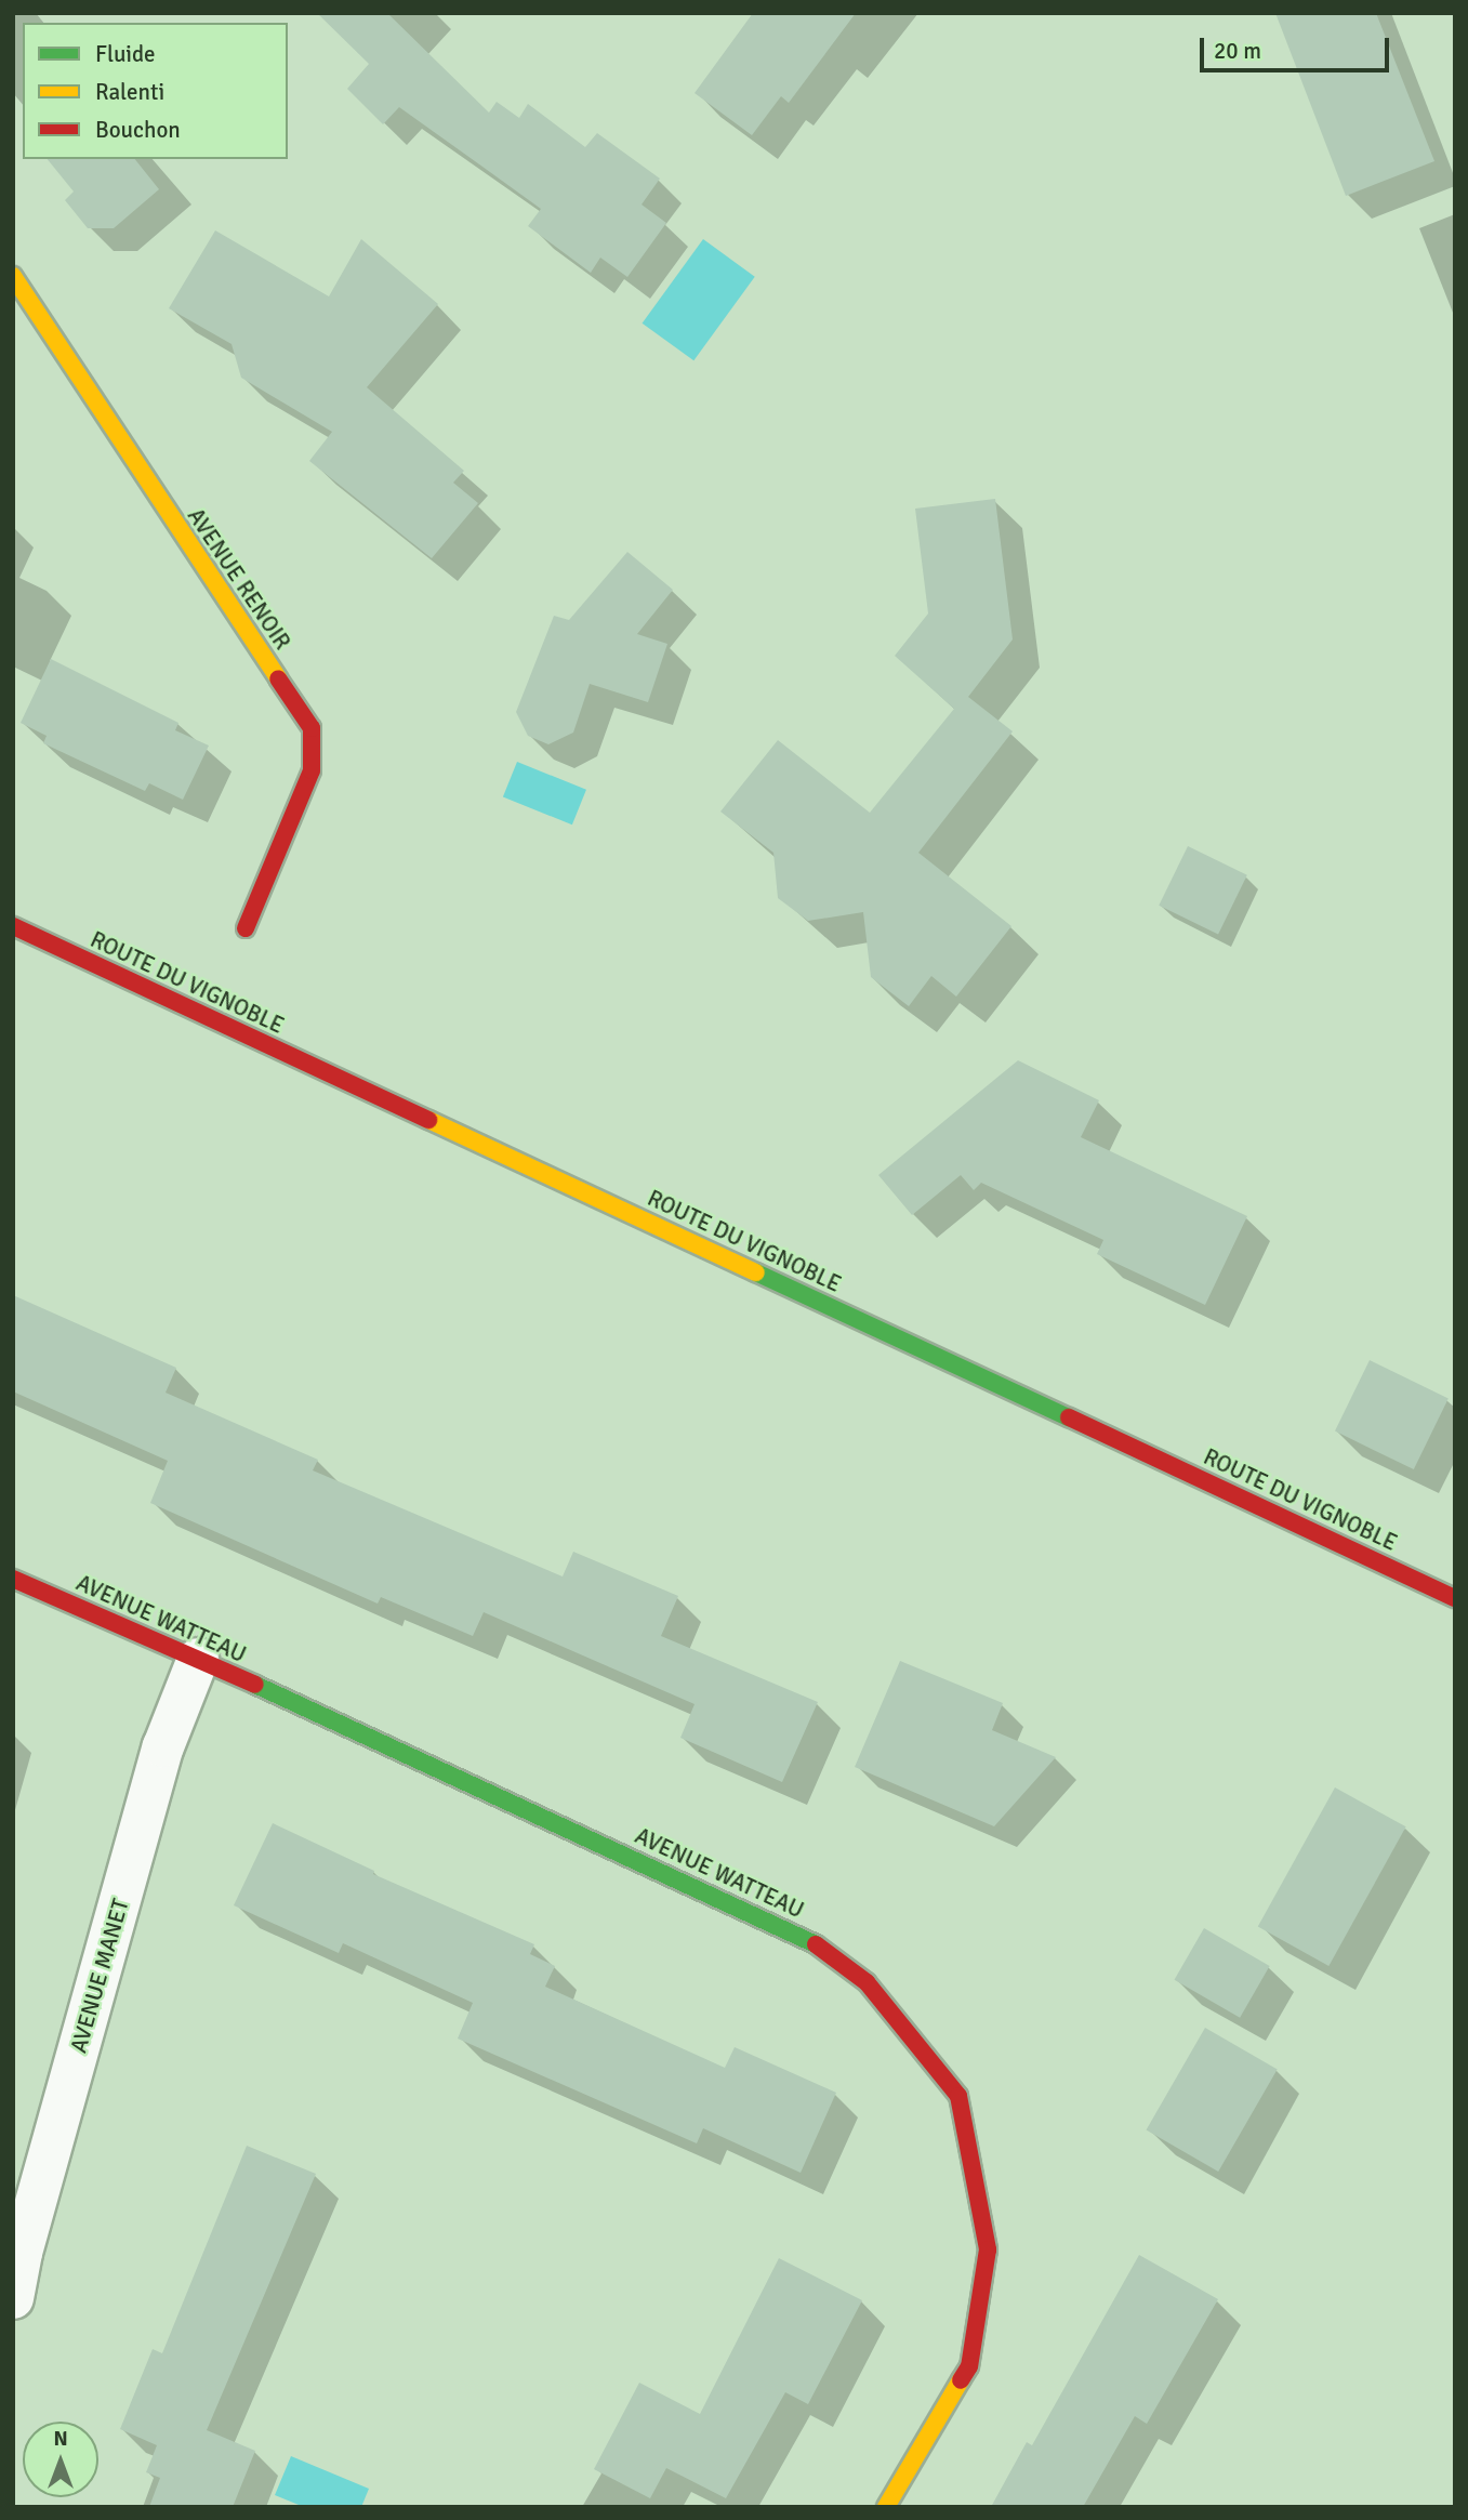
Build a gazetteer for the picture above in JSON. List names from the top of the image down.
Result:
{
  "streets": {
    "street": [
      "AVENUE RENOIR",
      "ROUTE DU VIGNOBLE",
      "AVENUE WATTEAU",
      "AVENUE MANET"
    ]
  },
  "crossings": [
    ["AVENUE WATTEAU", "AVENUE MANET"]
  ],
  "legend": ["Fluide", "Ralenti", "Bouchon"],
  "scale_bar": "20 m",
  "north": "top"
}
